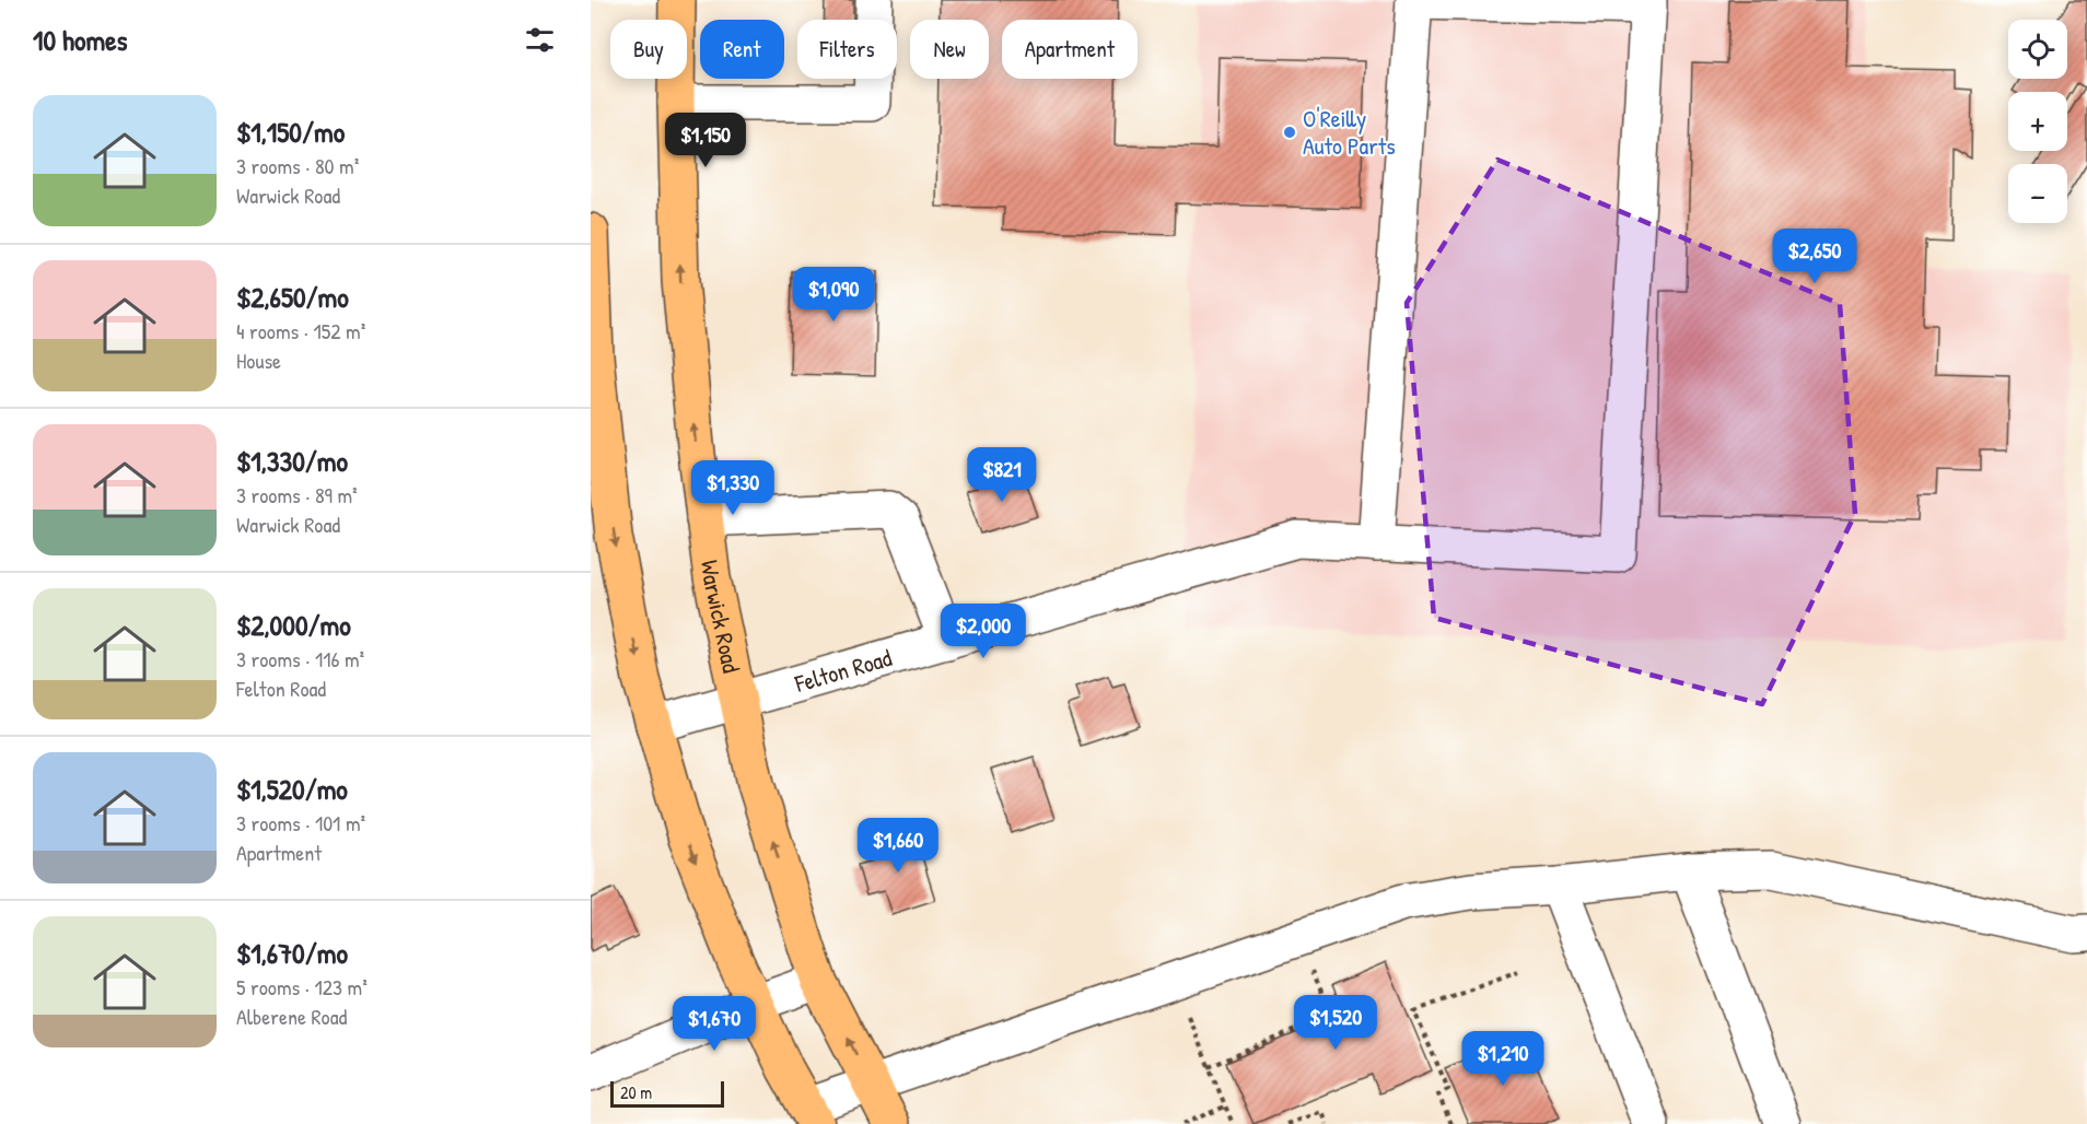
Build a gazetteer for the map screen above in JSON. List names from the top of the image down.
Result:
{
  "streets": {
    "main road": ["Warwick Road"],
    "street": ["Felton Road"]
  },
  "crossings": [
    ["Warwick Road", "Felton Road"]
  ],
  "places": ["O'Reilly Auto Parts"],
  "scale_bar": "20 m",
  "page": {
    "heading": "10 homes",
    "map_buttons": ["+", "−"],
    "chip": [
      "Buy",
      "Rent",
      "Filters",
      "New",
      "Apartment"
    ],
    "list": [
      {
        "name": "$1,150/mo",
        "note": "3 rooms · 80 m² · Warwick Road"
      },
      {
        "name": "$2,650/mo",
        "note": "4 rooms · 152 m² · House"
      },
      {
        "name": "$1,330/mo",
        "note": "3 rooms · 89 m² · Warwick Road"
      },
      {
        "name": "$2,000/mo",
        "note": "3 rooms · 116 m² · Felton Road"
      },
      {
        "name": "$1,520/mo",
        "note": "3 rooms · 101 m² · Apartment"
      },
      {
        "name": "$1,670/mo",
        "note": "5 rooms · 123 m² · Alberene Road"
      }
    ],
    "price": [
      "$1,150",
      "$2,650",
      "$1,090",
      "$821",
      "$1,330",
      "$2,000",
      "$1,660",
      "$1,520",
      "$1,670",
      "$1,210"
    ],
    "scale": "20 m"
  }
}
